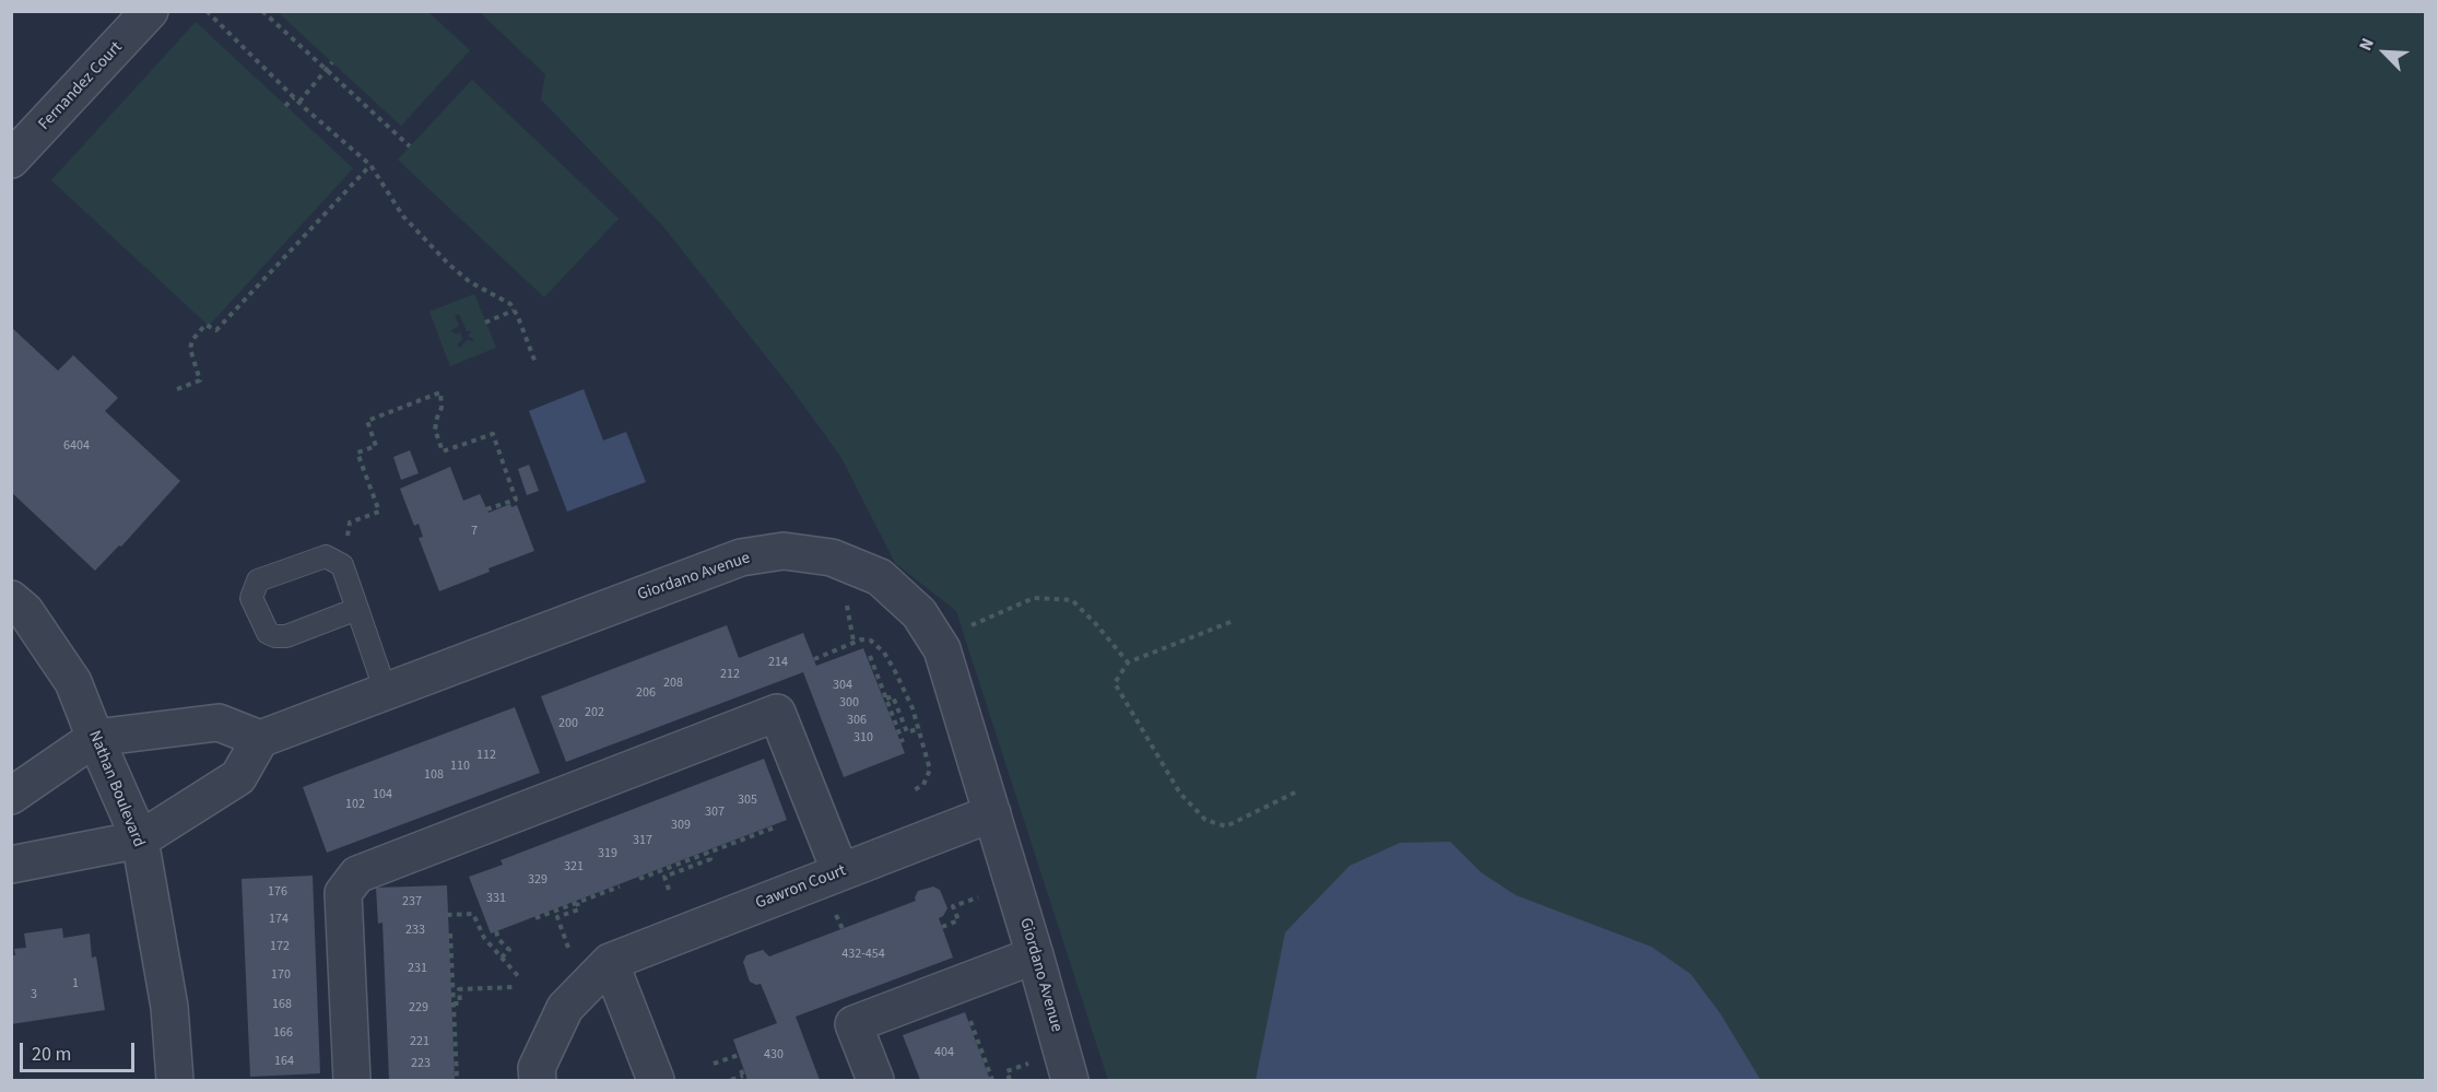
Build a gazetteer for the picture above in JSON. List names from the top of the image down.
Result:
{
  "streets": {
    "street": [
      "Fernandez Court",
      "Giordano Avenue",
      "Nathan Boulevard",
      "Gawron Court"
    ]
  },
  "crossings": [
    ["Giordano Avenue", "Gawron Court"]
  ],
  "house_numbers": [
    "6404",
    "7",
    "214",
    "212",
    "208",
    "304",
    "206",
    "300",
    "202",
    "306",
    "200",
    "310",
    "112",
    "110",
    "108",
    "104",
    "305",
    "102",
    "307",
    "309",
    "317",
    "319",
    "321",
    "329",
    "176",
    "331",
    "237",
    "174",
    "233",
    "172",
    "432-454",
    "231",
    "170",
    "1",
    "3",
    "168",
    "229",
    "166",
    "221",
    "404",
    "430",
    "164",
    "223"
  ],
  "scale_bar": "20 m",
  "north": "top left"
}
